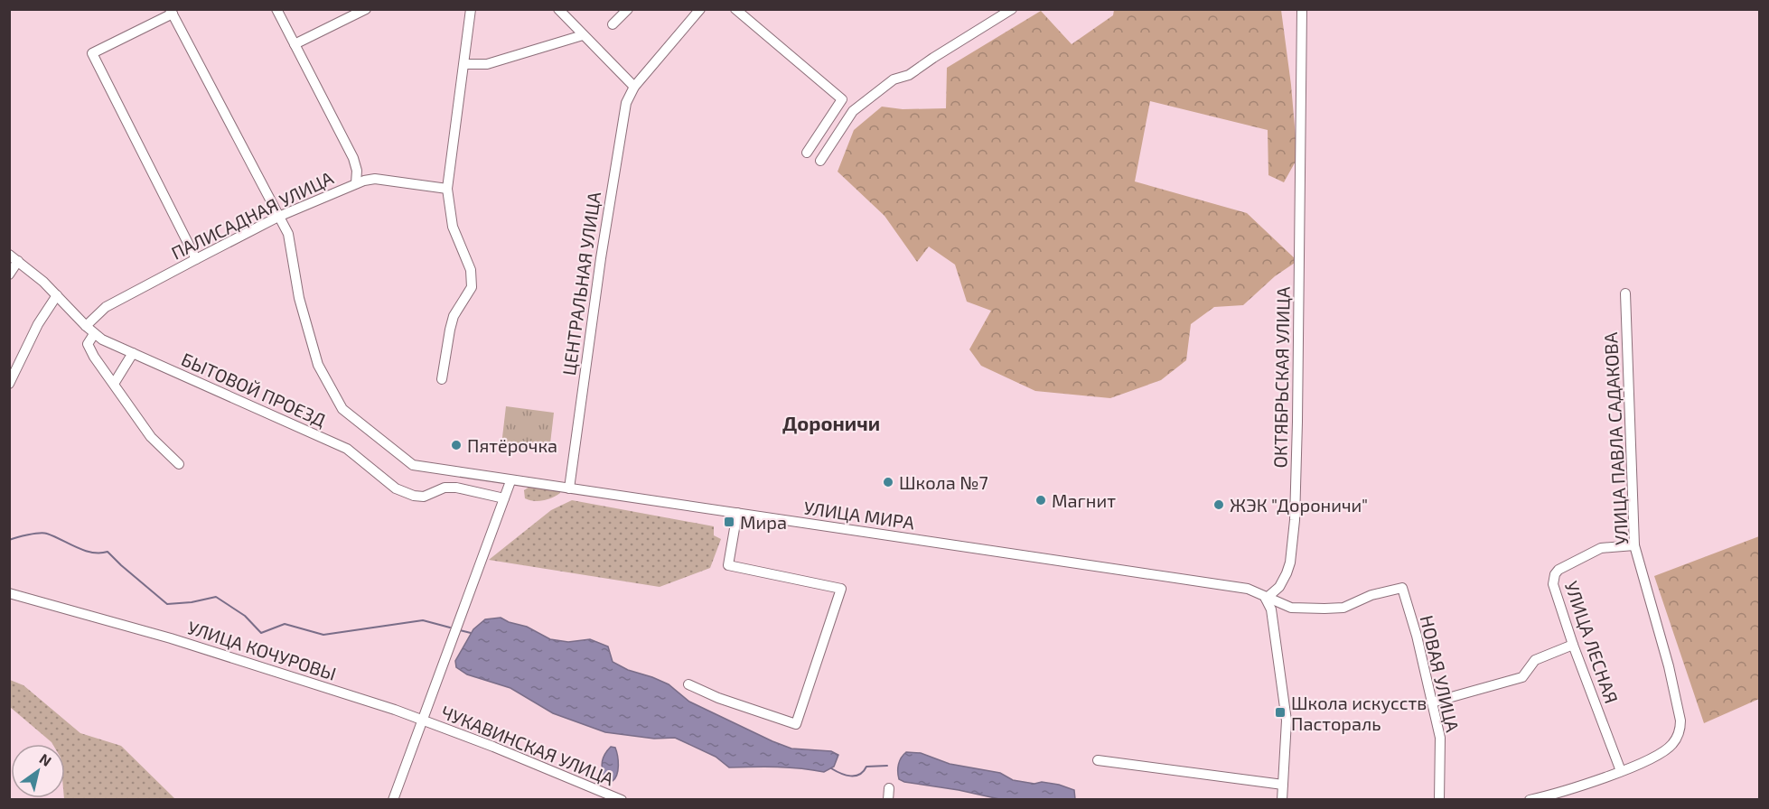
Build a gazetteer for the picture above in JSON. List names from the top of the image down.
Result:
{
  "streets": {
    "street": [
      "ПАЛИСАДНАЯ УЛИЦА",
      "ЦЕНТРАЛЬНАЯ УЛИЦА",
      "ОКТЯБРЬСКАЯ УЛИЦА",
      "БЫТОВОЙ ПРОЕЗД",
      "УЛИЦА ПАВЛА САДАКОВА",
      "УЛИЦА МИРА",
      "УЛИЦА ЛЕСНАЯ",
      "УЛИЦА КОЧУРОВЫ",
      "НОВАЯ УЛИЦА",
      "ЧУКАВИНСКАЯ УЛИЦА"
    ]
  },
  "crossings": [
    ["ПАЛИСАДНАЯ УЛИЦА", "БЫТОВОЙ ПРОЕЗД"],
    ["ПАЛИСАДНАЯ УЛИЦА", "УЛИЦА МИРА"],
    ["ЦЕНТРАЛЬНАЯ УЛИЦА", "УЛИЦА МИРА"],
    ["ОКТЯБРЬСКАЯ УЛИЦА", "УЛИЦА МИРА"],
    ["УЛИЦА ПАВЛА САДАКОВА", "УЛИЦА ЛЕСНАЯ"],
    ["УЛИЦА МИРА", "НОВАЯ УЛИЦА"],
    ["УЛИЦА КОЧУРОВЫ", "ЧУКАВИНСКАЯ УЛИЦА"]
  ],
  "districts": ["Дороничи"],
  "places": {
    "other": [
      "Пятёрочка",
      "Школа №7",
      "Магнит",
      "ЖЭК \"Дороничи\""
    ],
    "transit": ["Мира", "Школа искусств Пастораль"]
  },
  "north": "top right"
}
